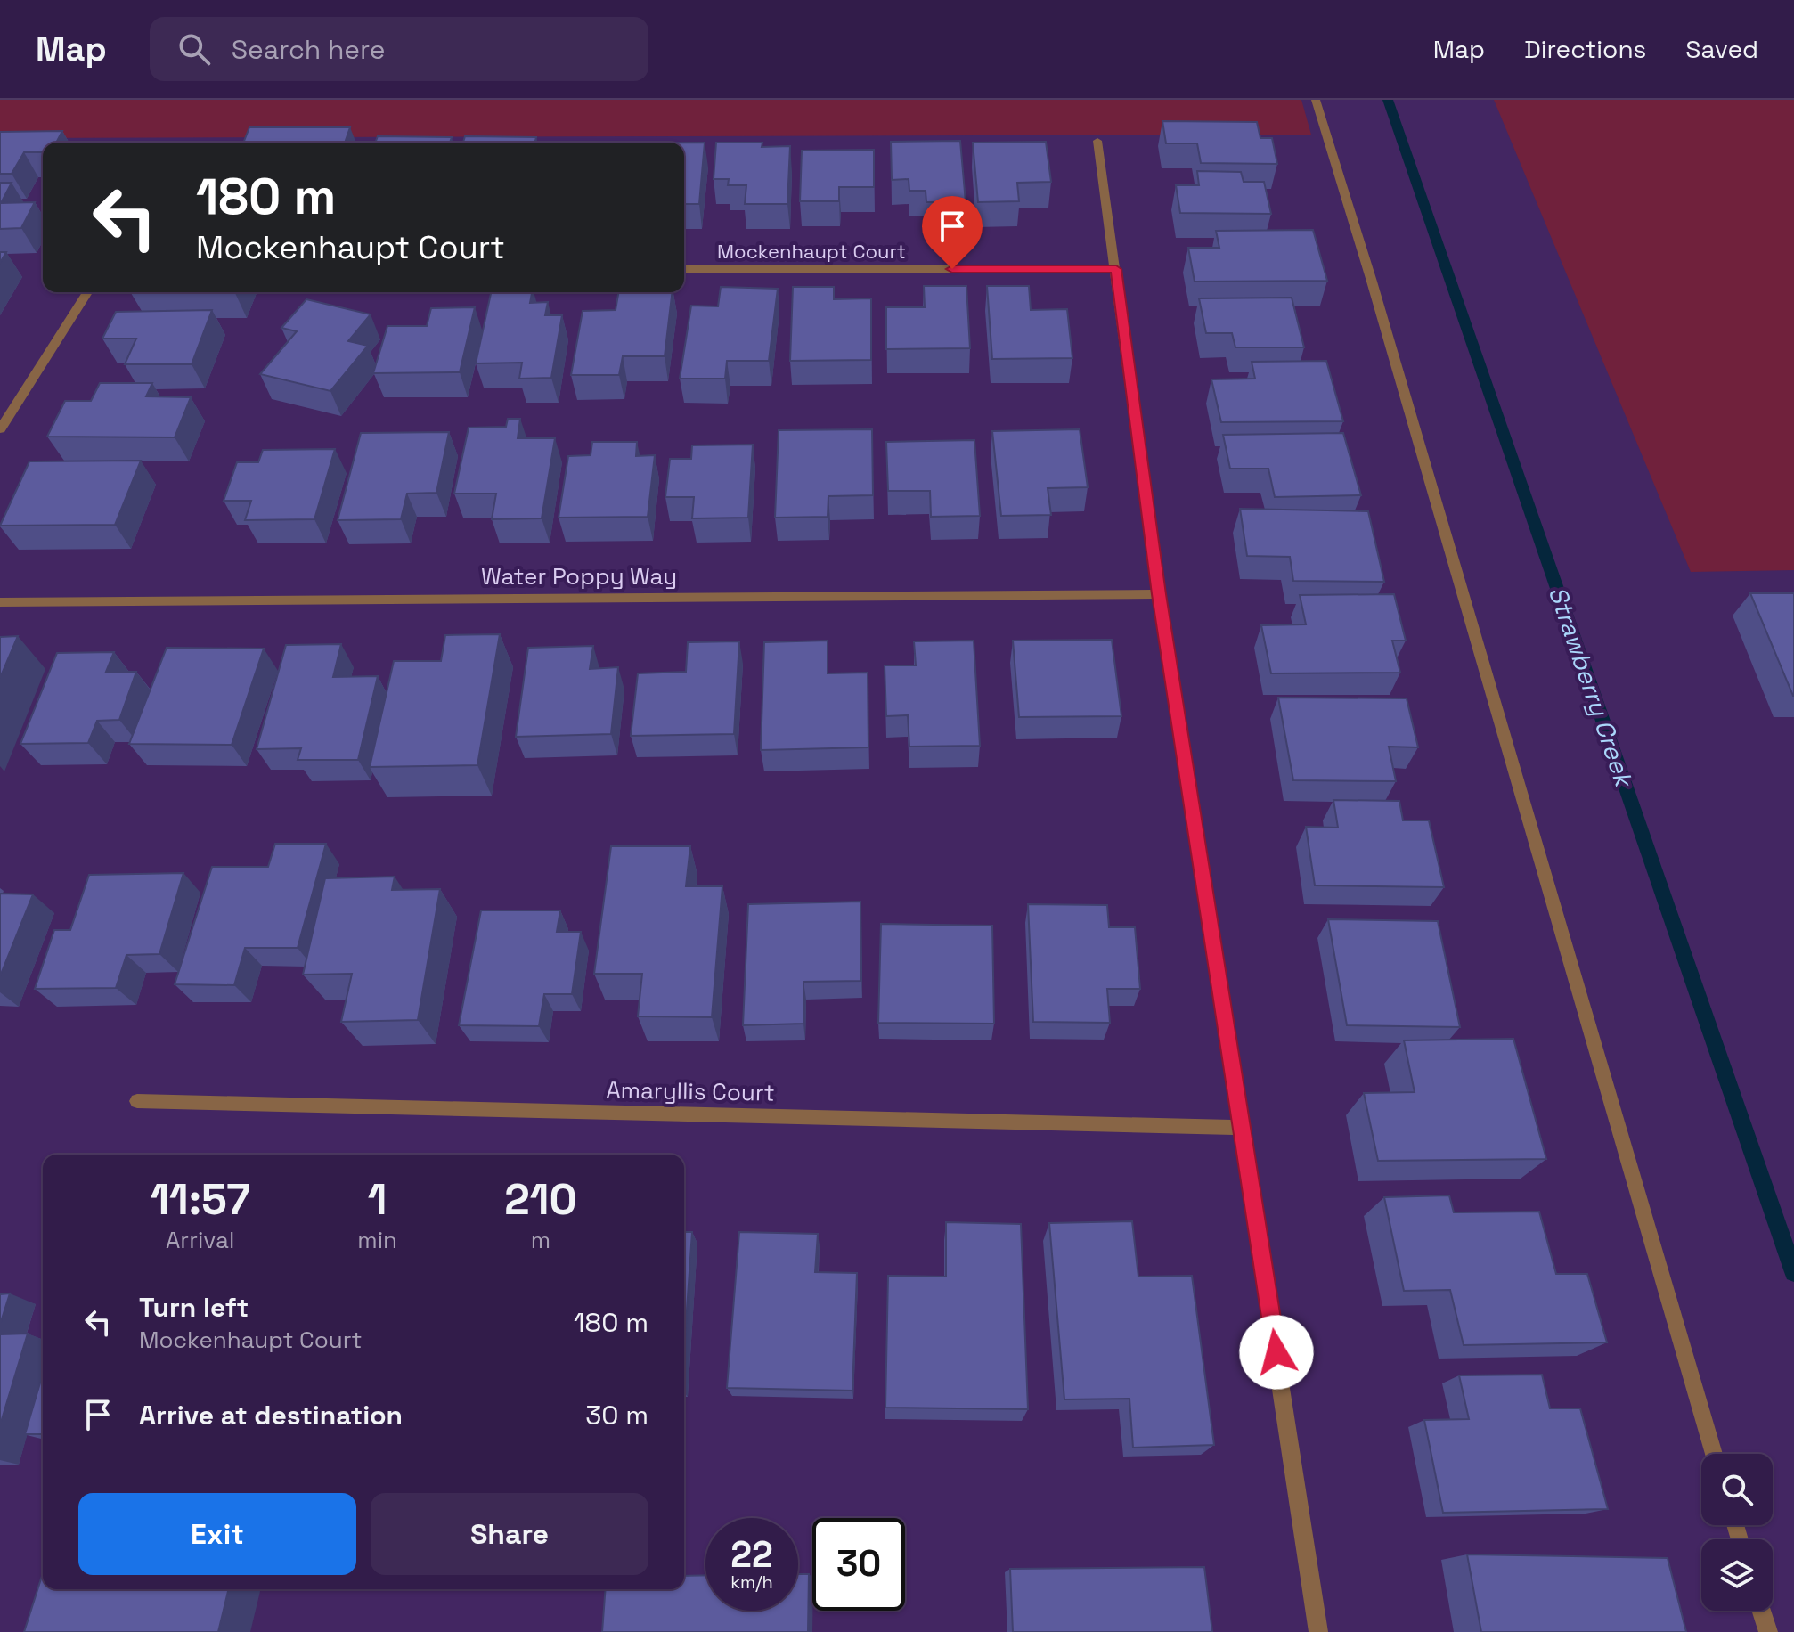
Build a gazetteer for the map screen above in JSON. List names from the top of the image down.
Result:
{
  "streets": {
    "street": ["Mockenhaupt Court", "Water Poppy Way", "Amaryllis Court"]
  },
  "water": ["Strawberry Creek"],
  "page": {
    "header": "Map",
    "search": "Search here",
    "nav": ["Map", "Directions", "Saved"],
    "turn": ["180 m", "Mockenhaupt Court"],
    "eta": [
      "11:57",
      "Arrival",
      "1",
      "min",
      "210",
      "m"
    ],
    "list": [
      {
        "name": "Turn left",
        "note": "Mockenhaupt Court",
        "value": "180 m"
      },
      {
        "name": "Arrive at destination",
        "value": "30 m"
      }
    ],
    "buttons": ["Exit", "Share"],
    "speed": "22 km/h",
    "limit": "30"
  }
}
